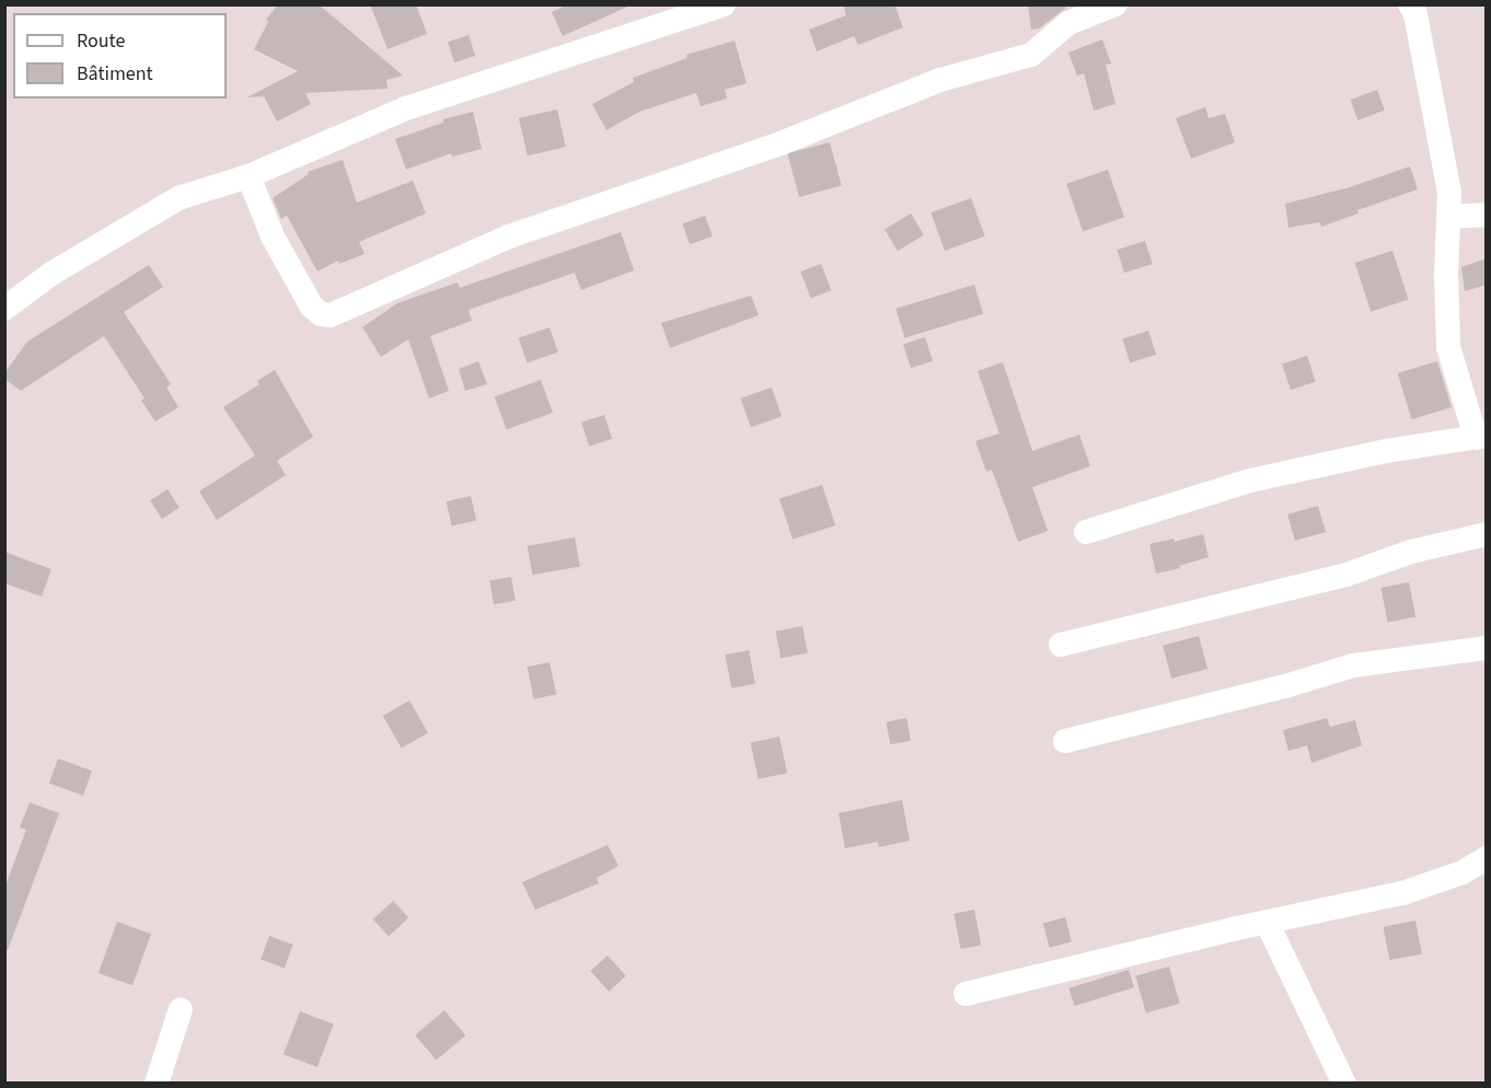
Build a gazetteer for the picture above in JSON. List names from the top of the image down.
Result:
{
  "legend": ["Route", "Bâtiment"]
}
